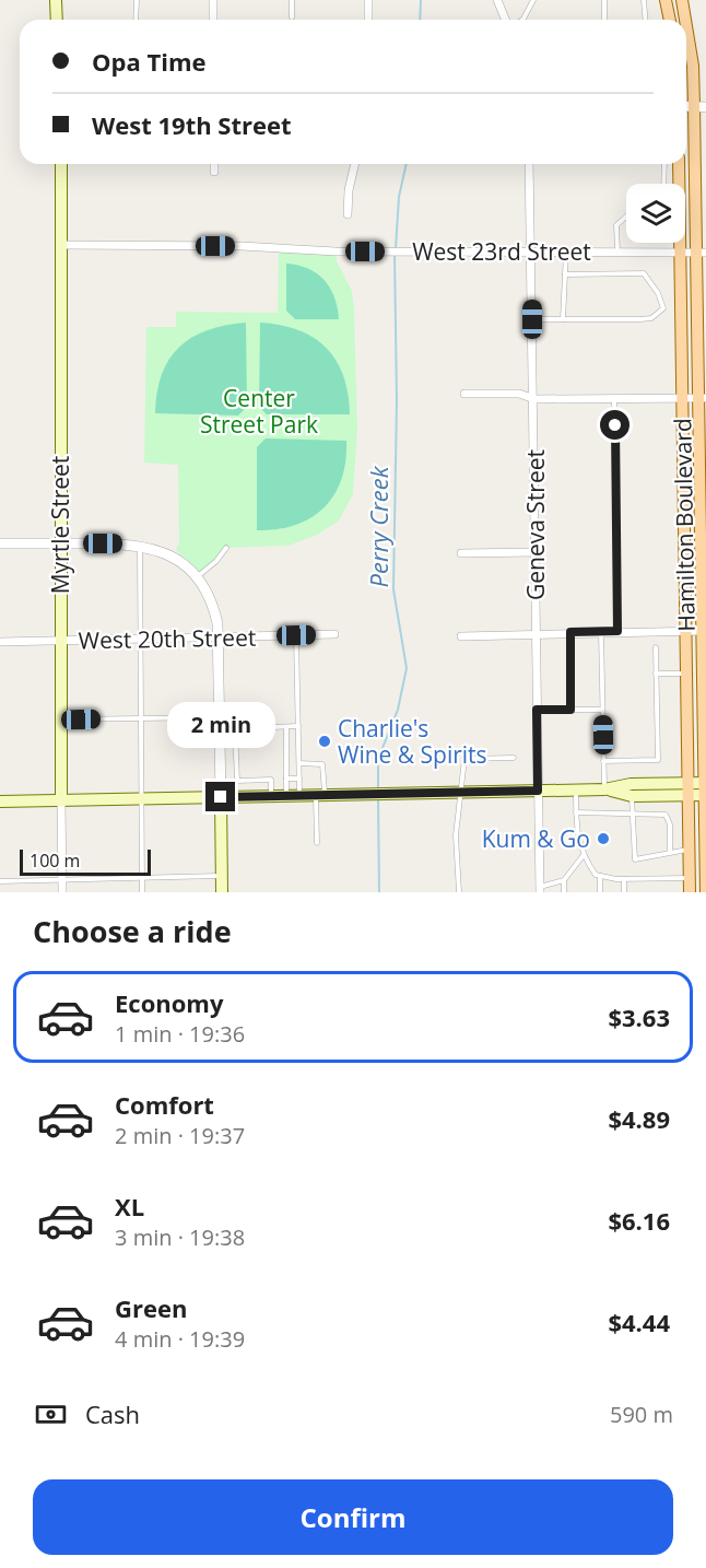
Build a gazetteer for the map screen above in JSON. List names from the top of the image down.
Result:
{
  "streets": {
    "main road": ["Myrtle Street", "Hamilton Boulevard"],
    "street": ["West 23rd Street", "Geneva Street", "West 20th Street"]
  },
  "crossings": [
    ["West 23rd Street", "Myrtle Street"],
    ["West 23rd Street", "Geneva Street"],
    ["West 23rd Street", "Hamilton Boulevard"],
    ["Myrtle Street", "West 20th Street"]
  ],
  "water": ["Perry Creek"],
  "parks": ["Center Street Park"],
  "places": ["Charlie's Wine & Spirits", "Kum & Go"],
  "scale_bar": "100 m",
  "page": {
    "banner": ["Opa Time", "West 19th Street"],
    "bubble": "2 min",
    "scale": "100 m",
    "heading": "Choose a ride",
    "list": [
      {
        "name": "Economy",
        "note": "1 min · 19:36",
        "value": "$3.63"
      },
      {
        "name": "Comfort",
        "note": "2 min · 19:37",
        "value": "$4.89"
      },
      {
        "name": "XL",
        "note": "3 min · 19:38",
        "value": "$6.16"
      },
      {
        "name": "Green",
        "note": "4 min · 19:39",
        "value": "$4.44"
      }
    ],
    "pay": ["Cash", "590 m"],
    "buttons": "Confirm"
  }
}
